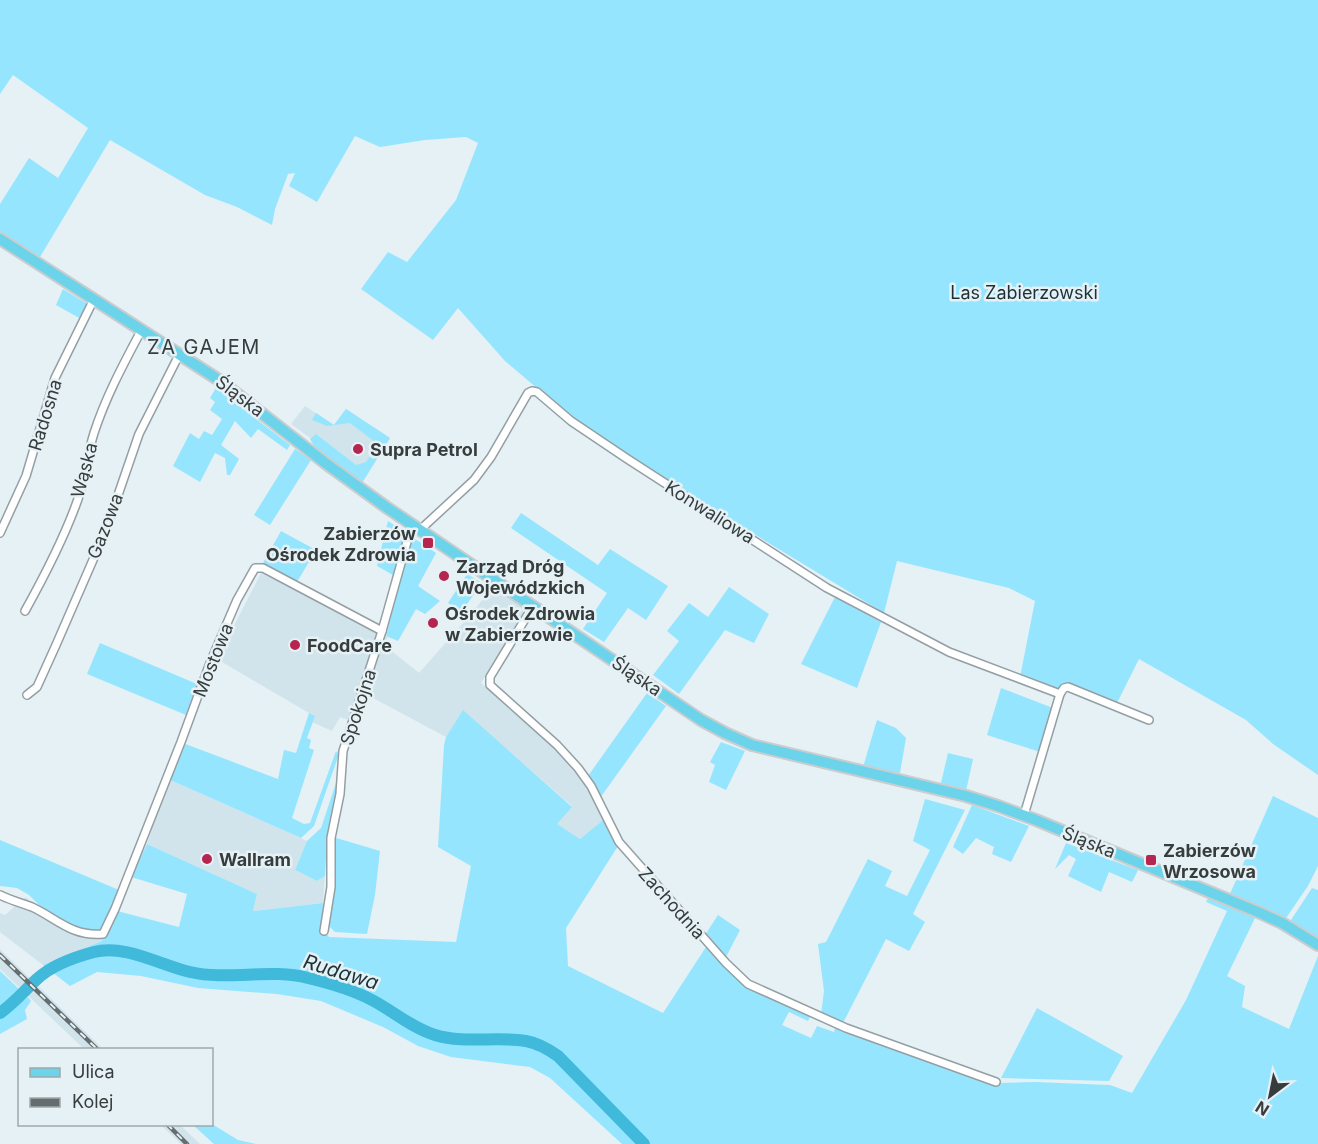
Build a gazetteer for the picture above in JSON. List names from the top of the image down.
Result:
{
  "streets": {
    "main road": ["Śląska"],
    "street": [
      "Radosna",
      "Wąska",
      "Konwaliowa",
      "Gazowa",
      "Mostowa",
      "Spokojna",
      "Zachodnia"
    ]
  },
  "crossings": [
    ["Śląska", "Radosna"],
    ["Śląska", "Wąska"],
    ["Śląska", "Konwaliowa"],
    ["Śląska", "Gazowa"],
    ["Śląska", "Spokojna"],
    ["Śląska", "Zachodnia"],
    ["Konwaliowa", "Spokojna"],
    ["Mostowa", "Spokojna"]
  ],
  "districts": ["ZA GAJEM"],
  "water": ["Rudawa"],
  "parks": ["Las Zabierzowski"],
  "places": {
    "other": [
      "Supra Petrol",
      "Zarząd Dróg Wojewódzkich",
      "Ośrodek Zdrowia w Zabierzowie",
      "FoodCare",
      "Wallram"
    ],
    "transit": ["Zabierzów Ośrodek Zdrowia", "Zabierzów Wrzosowa"]
  },
  "legend": ["Ulica", "Kolej"],
  "north": "bottom left"
}
